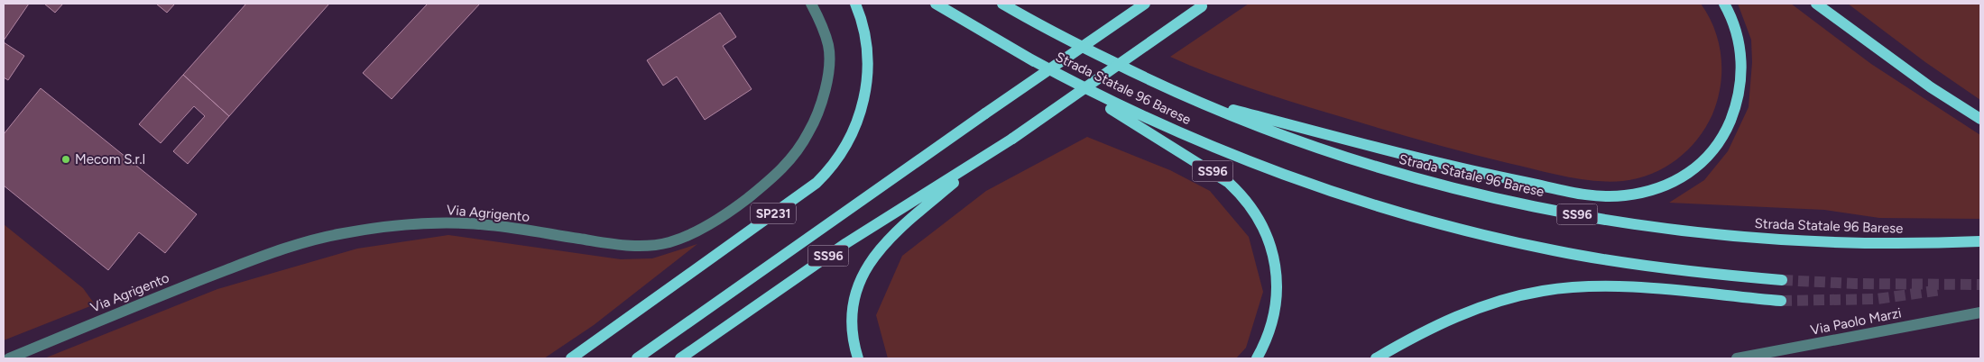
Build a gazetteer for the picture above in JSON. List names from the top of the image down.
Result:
{
  "streets": {
    "main road": ["Strada Statale 96 Barese", "SS96", "SP231"],
    "street": ["Via Agrigento", "Via Paolo Marzi"]
  },
  "crossings": [
    ["Strada Statale 96 Barese", "SS96"]
  ],
  "places": ["Mecom S.r.l"]
}
